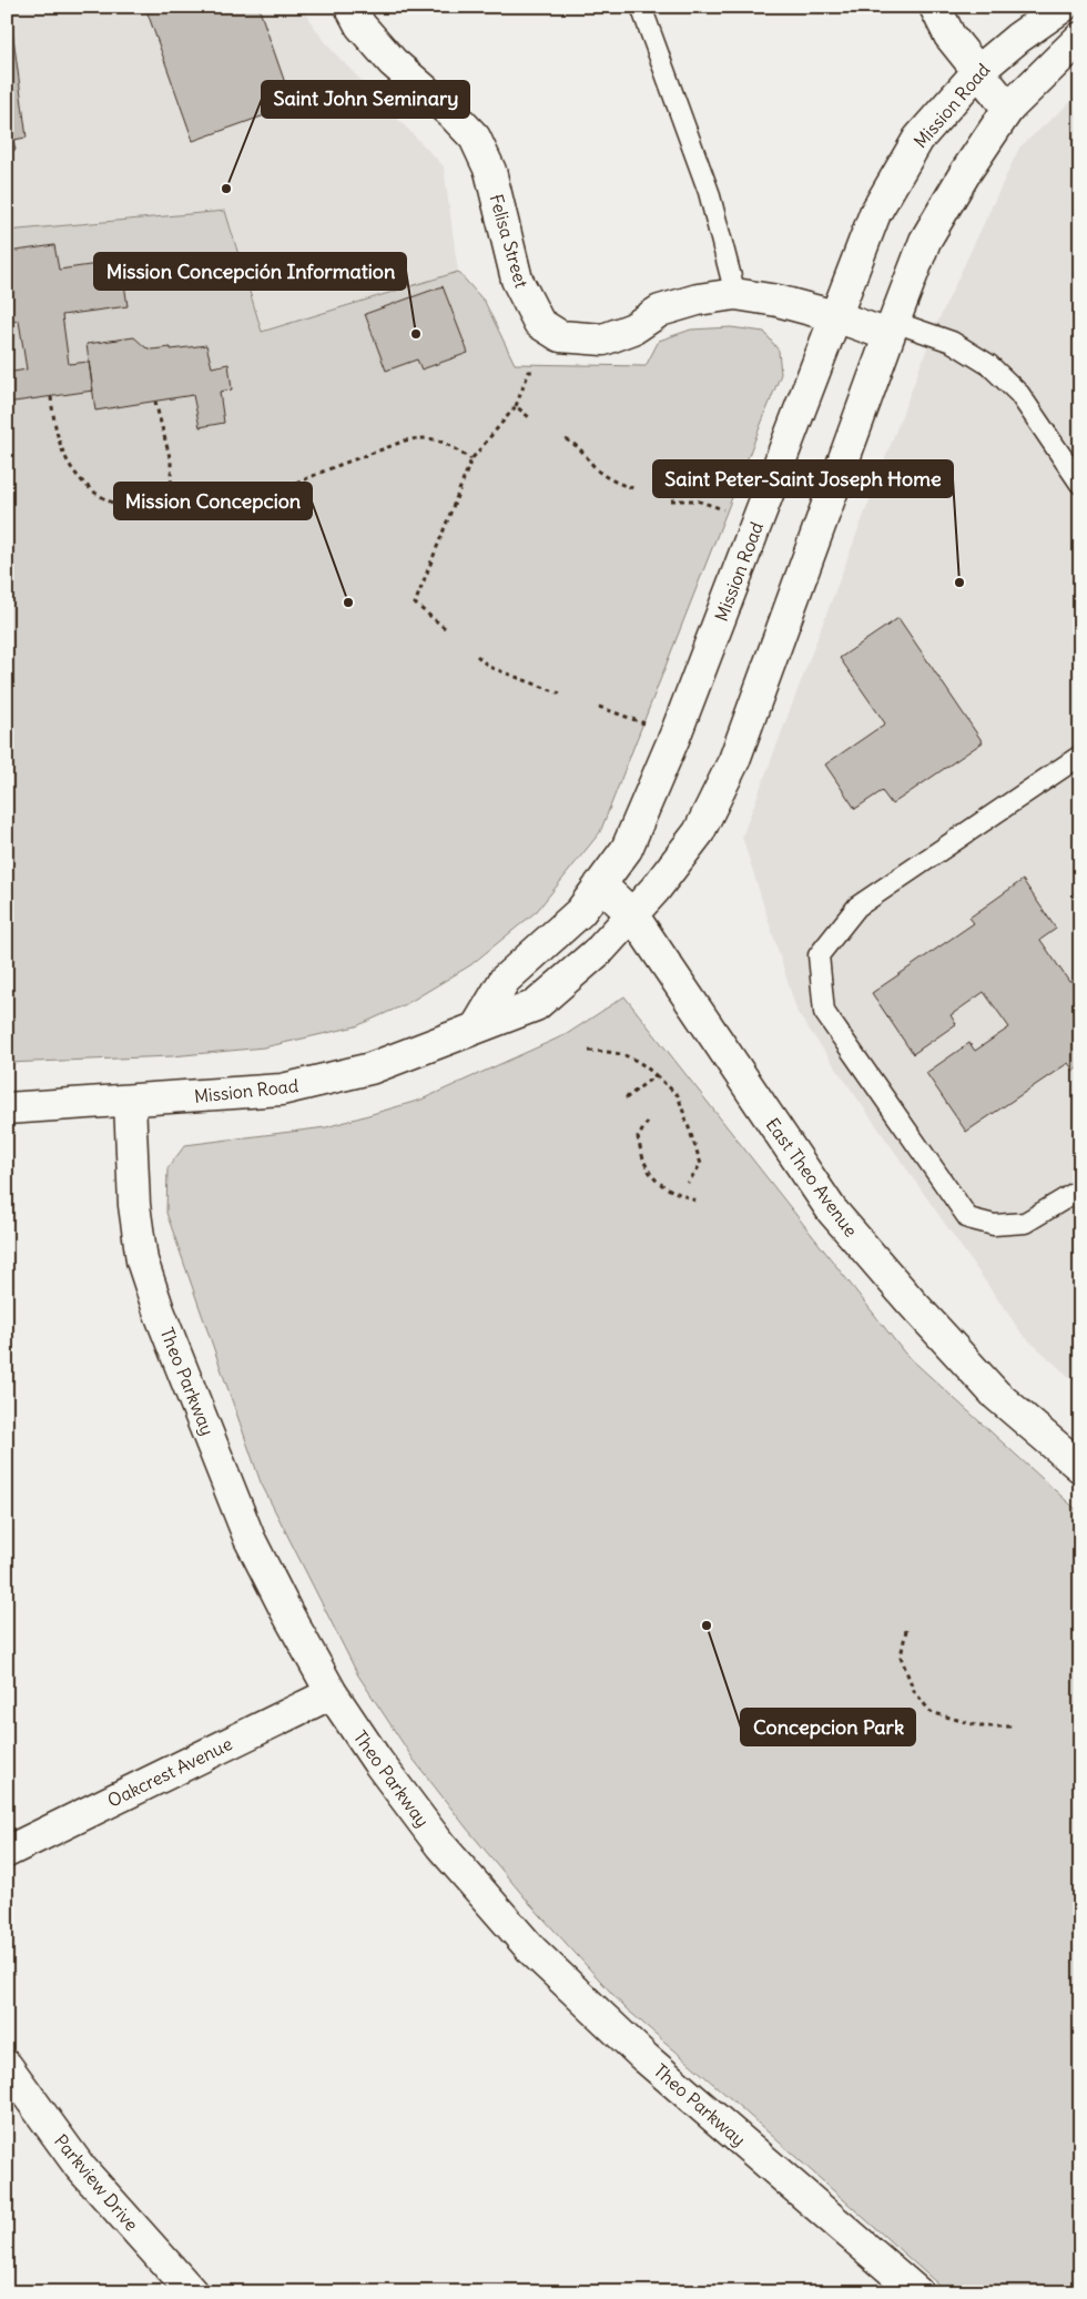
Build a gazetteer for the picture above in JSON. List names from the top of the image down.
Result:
{
  "streets": {
    "street": [
      "Mission Road",
      "Felisa Street",
      "East Theo Avenue",
      "Theo Parkway",
      "Oakcrest Avenue",
      "Parkview Drive"
    ]
  },
  "crossings": [
    ["Mission Road", "Felisa Street"],
    ["Mission Road", "East Theo Avenue"],
    ["Mission Road", "Theo Parkway"],
    ["Theo Parkway", "Oakcrest Avenue"]
  ],
  "places": [
    "Saint John Seminary",
    "Mission Concepción Information",
    "Saint Peter-Saint Joseph Home",
    "Mission Concepcion",
    "Concepcion Park"
  ]
}
